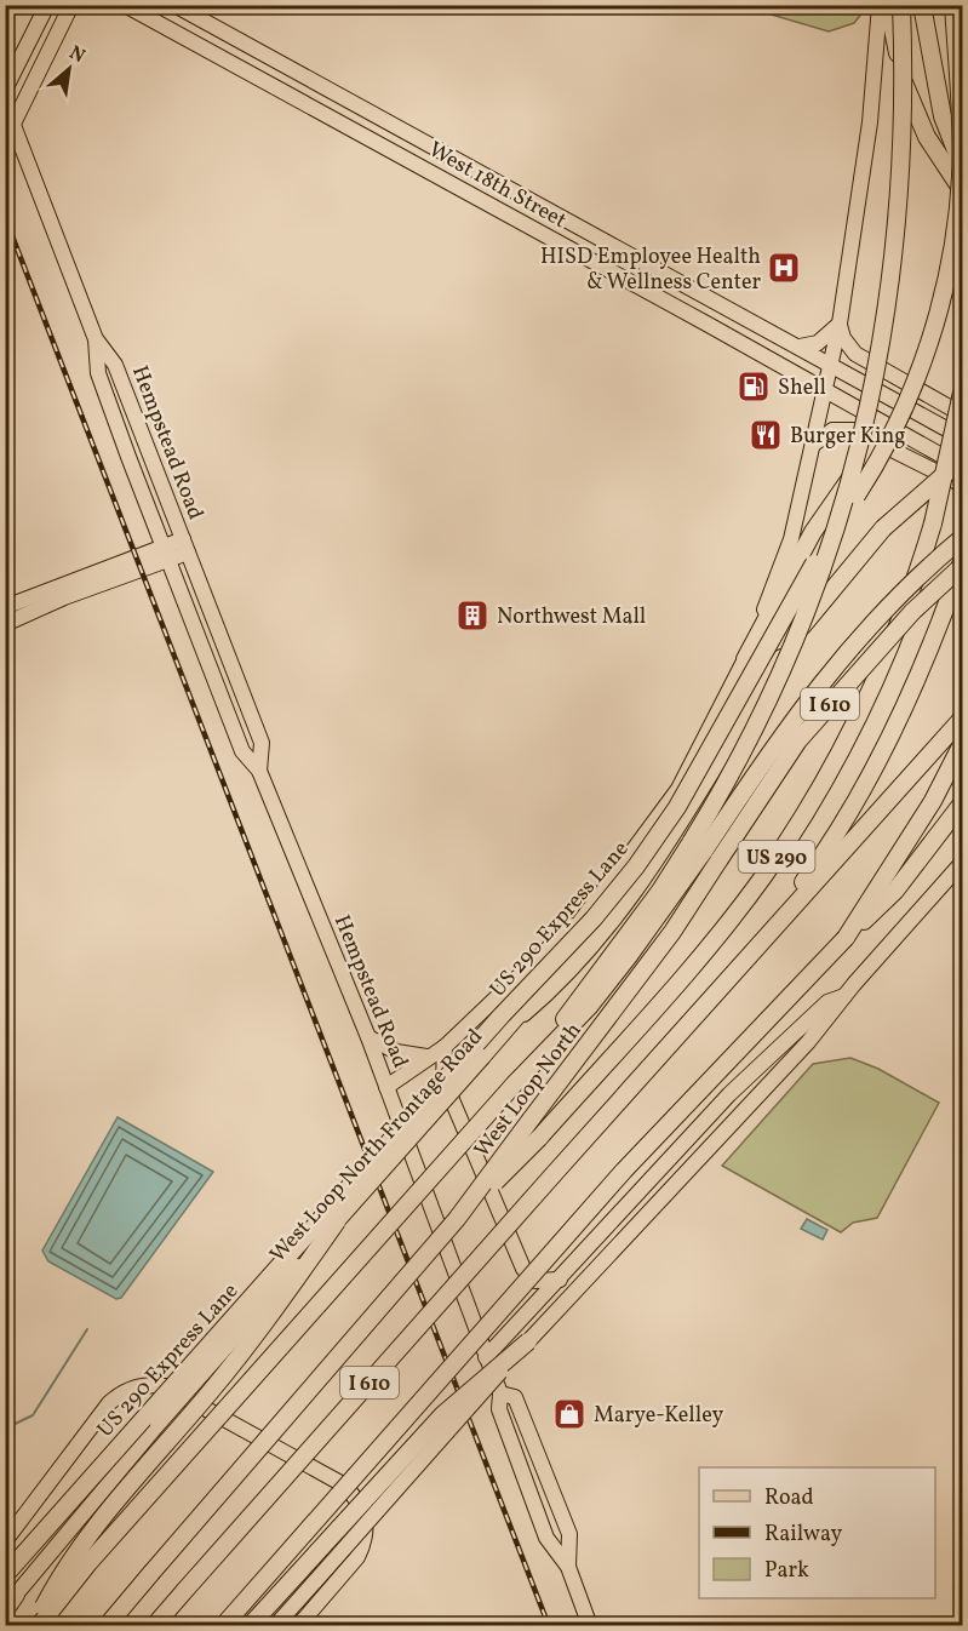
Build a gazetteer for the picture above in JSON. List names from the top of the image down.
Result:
{
  "streets": {
    "highway": [
      "I 610",
      "US 290",
      "US 290 Express Lane",
      "West Loop North"
    ],
    "main road": ["West 18th Street", "Hempstead Road", "West Loop North Frontage Road"]
  },
  "crossings": [
    ["West 18th Street", "West Loop North Frontage Road"],
    ["I 610", "US 290"],
    ["US 290", "West Loop North"]
  ],
  "places": {
    "hospital": ["HISD Employee Health & Wellness Center"],
    "fuel station": ["Shell"],
    "restaurant": ["Burger King"],
    "building": ["Northwest Mall"],
    "shop": ["Marye-Kelley"]
  },
  "legend": ["Road", "Railway", "Park"],
  "north": "top right"
}
